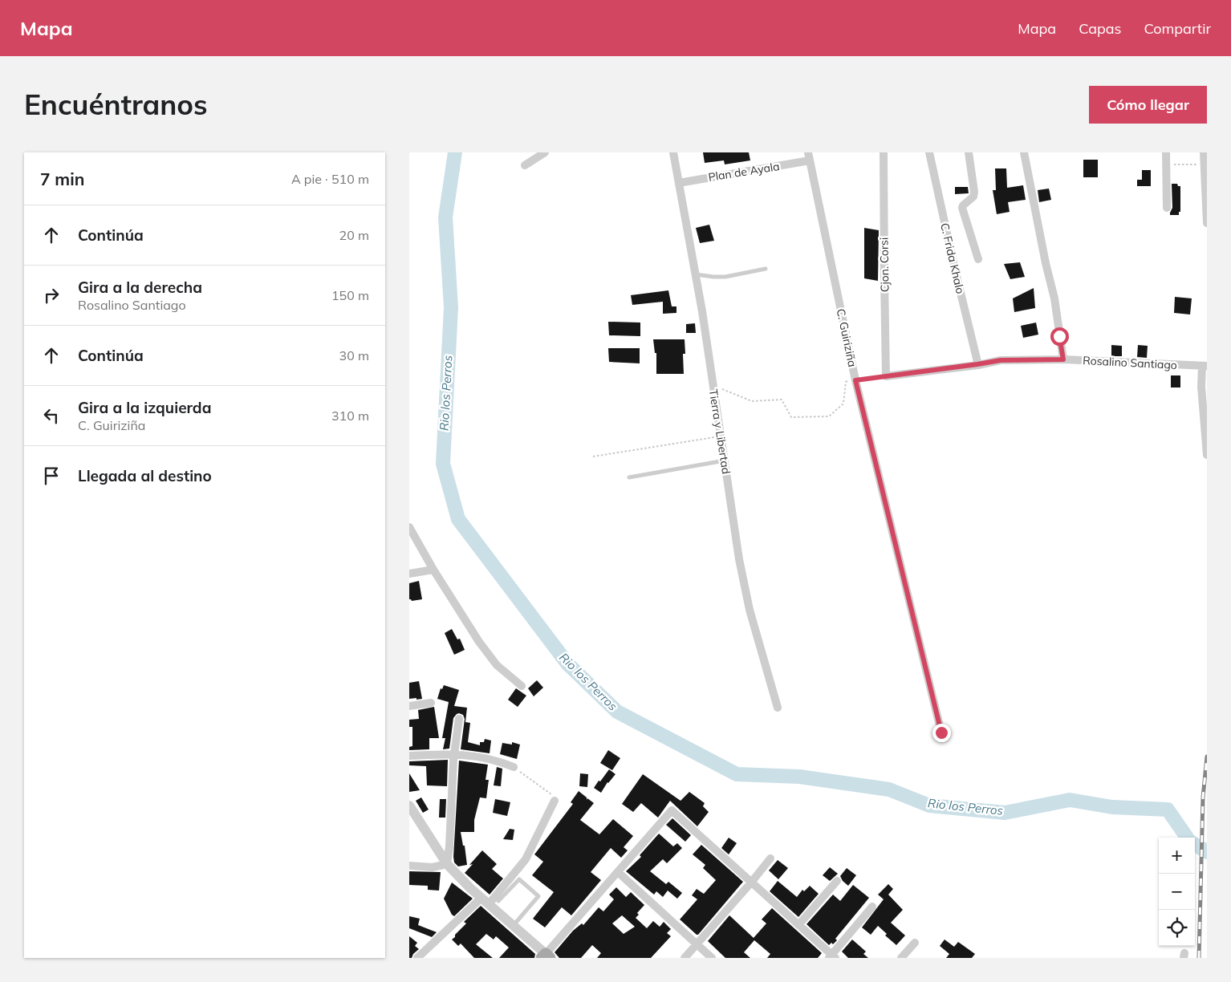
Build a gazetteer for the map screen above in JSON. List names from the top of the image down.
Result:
{
  "streets": {
    "street": [
      "Plan de Ayala",
      "C. Frida Khalo",
      "Cjon. Corsi",
      "C. Guiriziña",
      "Rosalino Santiago",
      "Tierra y Libertad"
    ]
  },
  "crossings": [
    ["Plan de Ayala", "C. Guiriziña"],
    ["Plan de Ayala", "Tierra y Libertad"],
    ["C. Frida Khalo", "Rosalino Santiago"],
    ["Cjon. Corsi", "Rosalino Santiago"]
  ],
  "water": ["Rio los Perros"],
  "page": {
    "header": "Mapa",
    "nav": ["Mapa", "Capas", "Compartir"],
    "buttons": "Cómo llegar",
    "title": "Encuéntranos",
    "heading": ["7 min", "A pie · 510 m"],
    "list": [
      ["Continúa", "20 m"],
      ["Gira a la derecha", "Rosalino Santiago", "150 m"],
      ["Continúa", "30 m"],
      ["Gira a la izquierda", "C. Guiriziña", "310 m"],
      "Llegada al destino"
    ],
    "map_buttons": ["+", "−"]
  }
}
